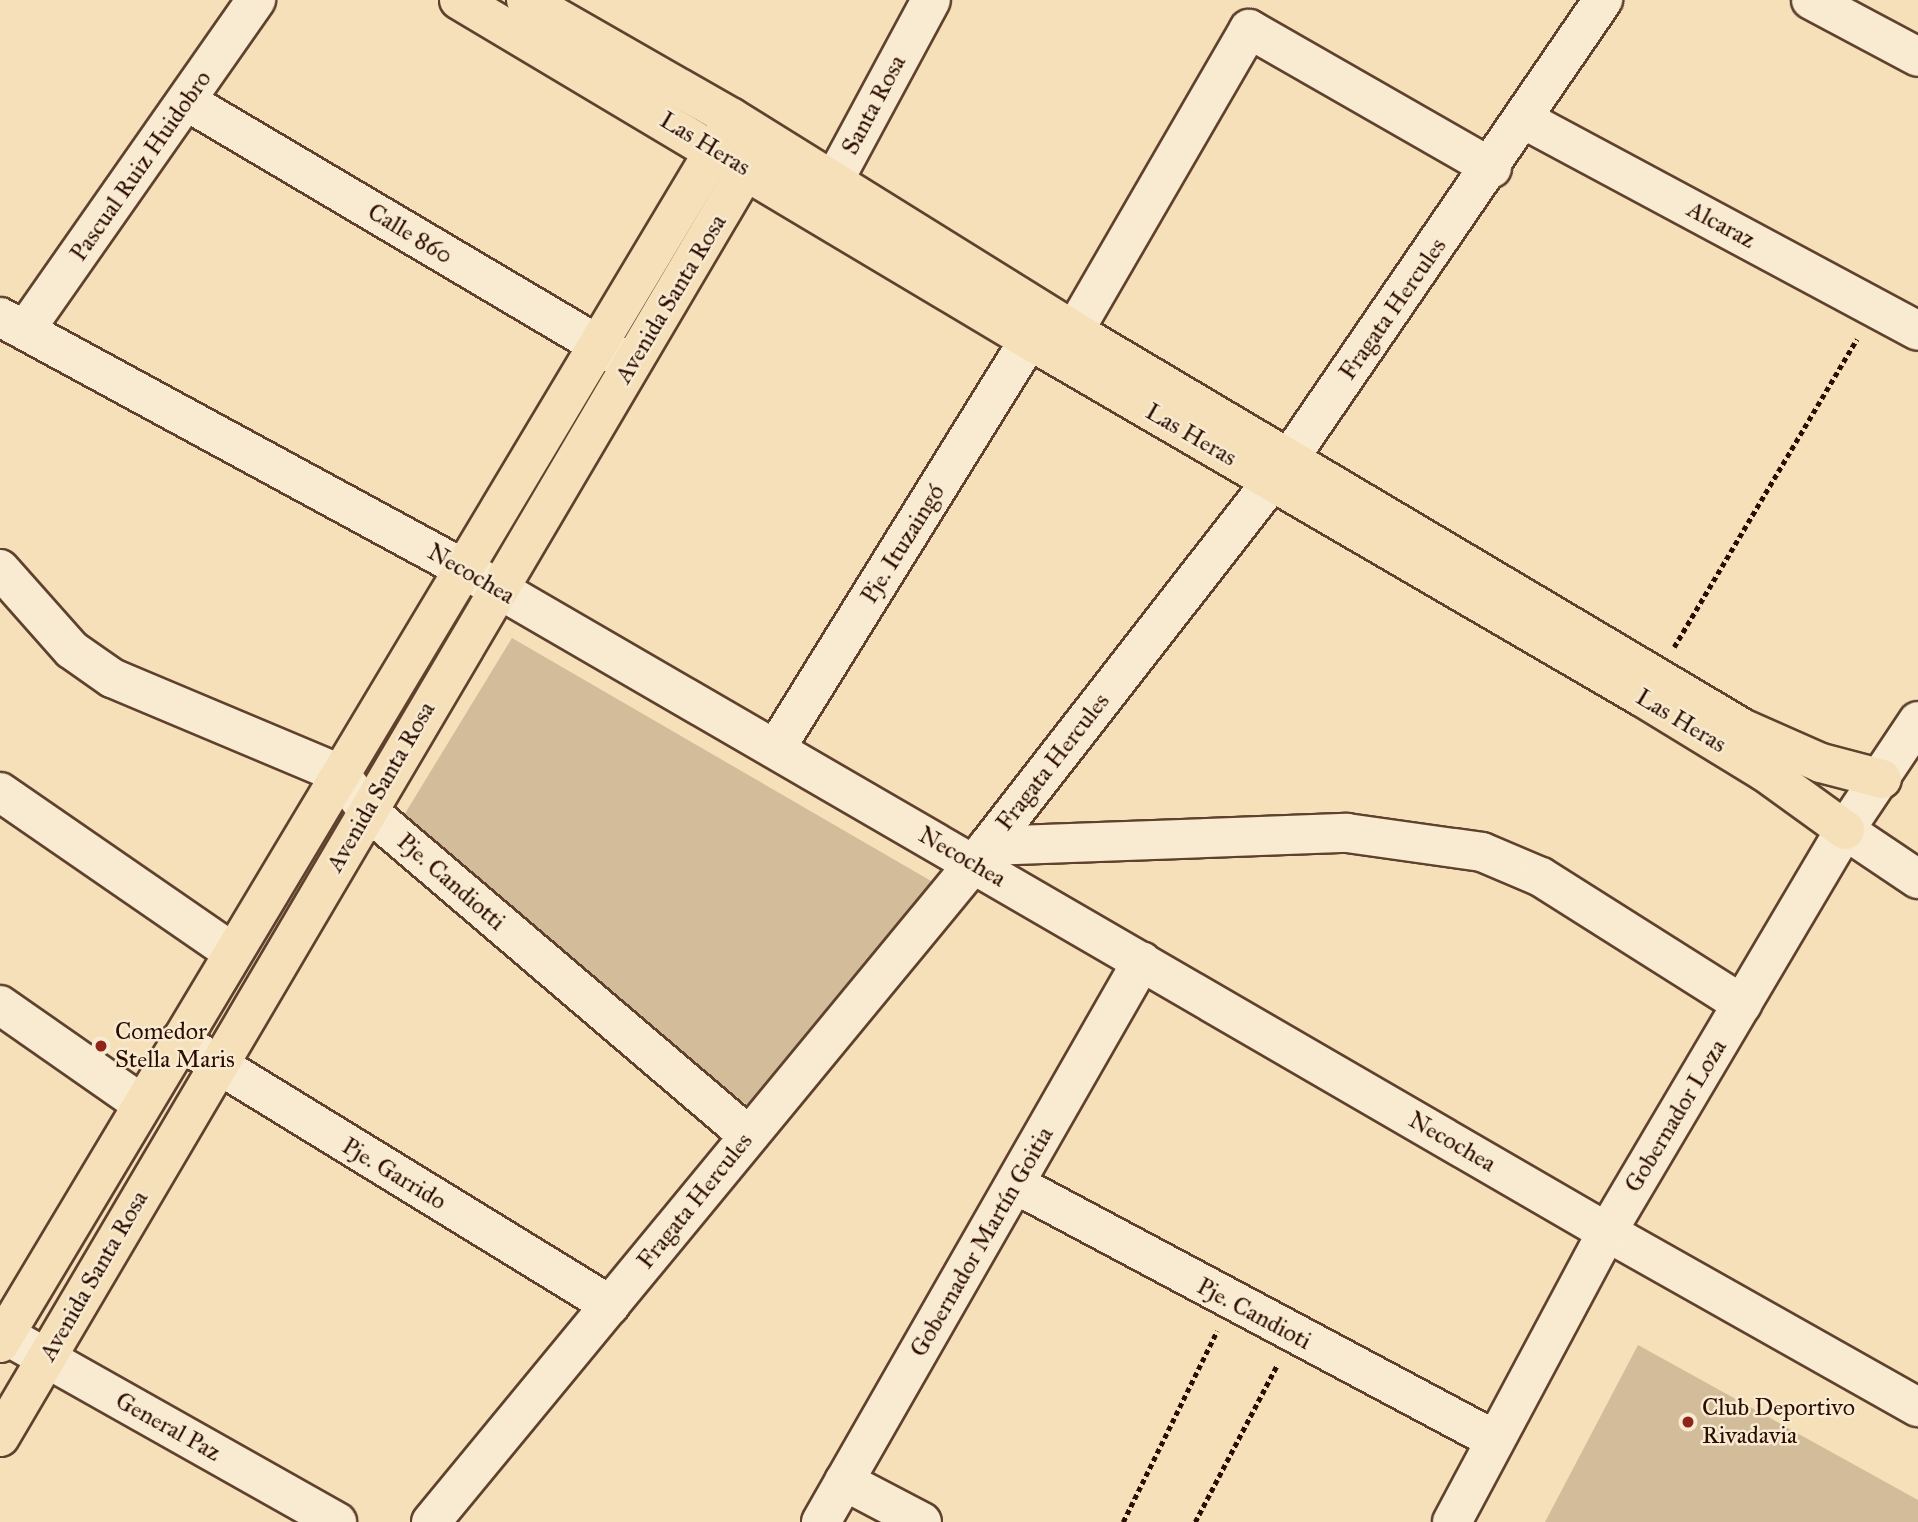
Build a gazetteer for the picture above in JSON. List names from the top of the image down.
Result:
{
  "streets": {
    "main road": ["Las Heras", "Avenida Santa Rosa"],
    "street": [
      "Santa Rosa",
      "Pascual Ruiz Huidobro",
      "Alcaraz",
      "Calle 860",
      "Fragata Hercules",
      "Pje. Ituzaingó",
      "Necochea",
      "Pje. Candiotti",
      "Gobernador Loza",
      "Pje. Garrido",
      "Gobernador Martín Goitia",
      "Pje. Candioti",
      "General Paz"
    ]
  },
  "crossings": [
    ["Santa Rosa", "Las Heras"],
    ["Las Heras", "Avenida Santa Rosa"],
    ["Las Heras", "Fragata Hercules"],
    ["Las Heras", "Pje. Ituzaingó"],
    ["Las Heras", "Gobernador Loza"],
    ["Pascual Ruiz Huidobro", "Calle 860"],
    ["Pascual Ruiz Huidobro", "Necochea"],
    ["Alcaraz", "Fragata Hercules"],
    ["Calle 860", "Avenida Santa Rosa"],
    ["Avenida Santa Rosa", "Necochea"],
    ["Avenida Santa Rosa", "Pje. Candiotti"],
    ["Avenida Santa Rosa", "Pje. Garrido"],
    ["Avenida Santa Rosa", "General Paz"],
    ["Fragata Hercules", "Necochea"],
    ["Fragata Hercules", "Pje. Candiotti"],
    ["Fragata Hercules", "Pje. Garrido"],
    ["Pje. Ituzaingó", "Necochea"],
    ["Necochea", "Gobernador Loza"],
    ["Necochea", "Gobernador Martín Goitia"],
    ["Gobernador Loza", "Pje. Candioti"],
    ["Gobernador Martín Goitia", "Pje. Candioti"]
  ],
  "places": ["Comedor Stella Maris", "Club Deportivo Rivadavia"]
}
